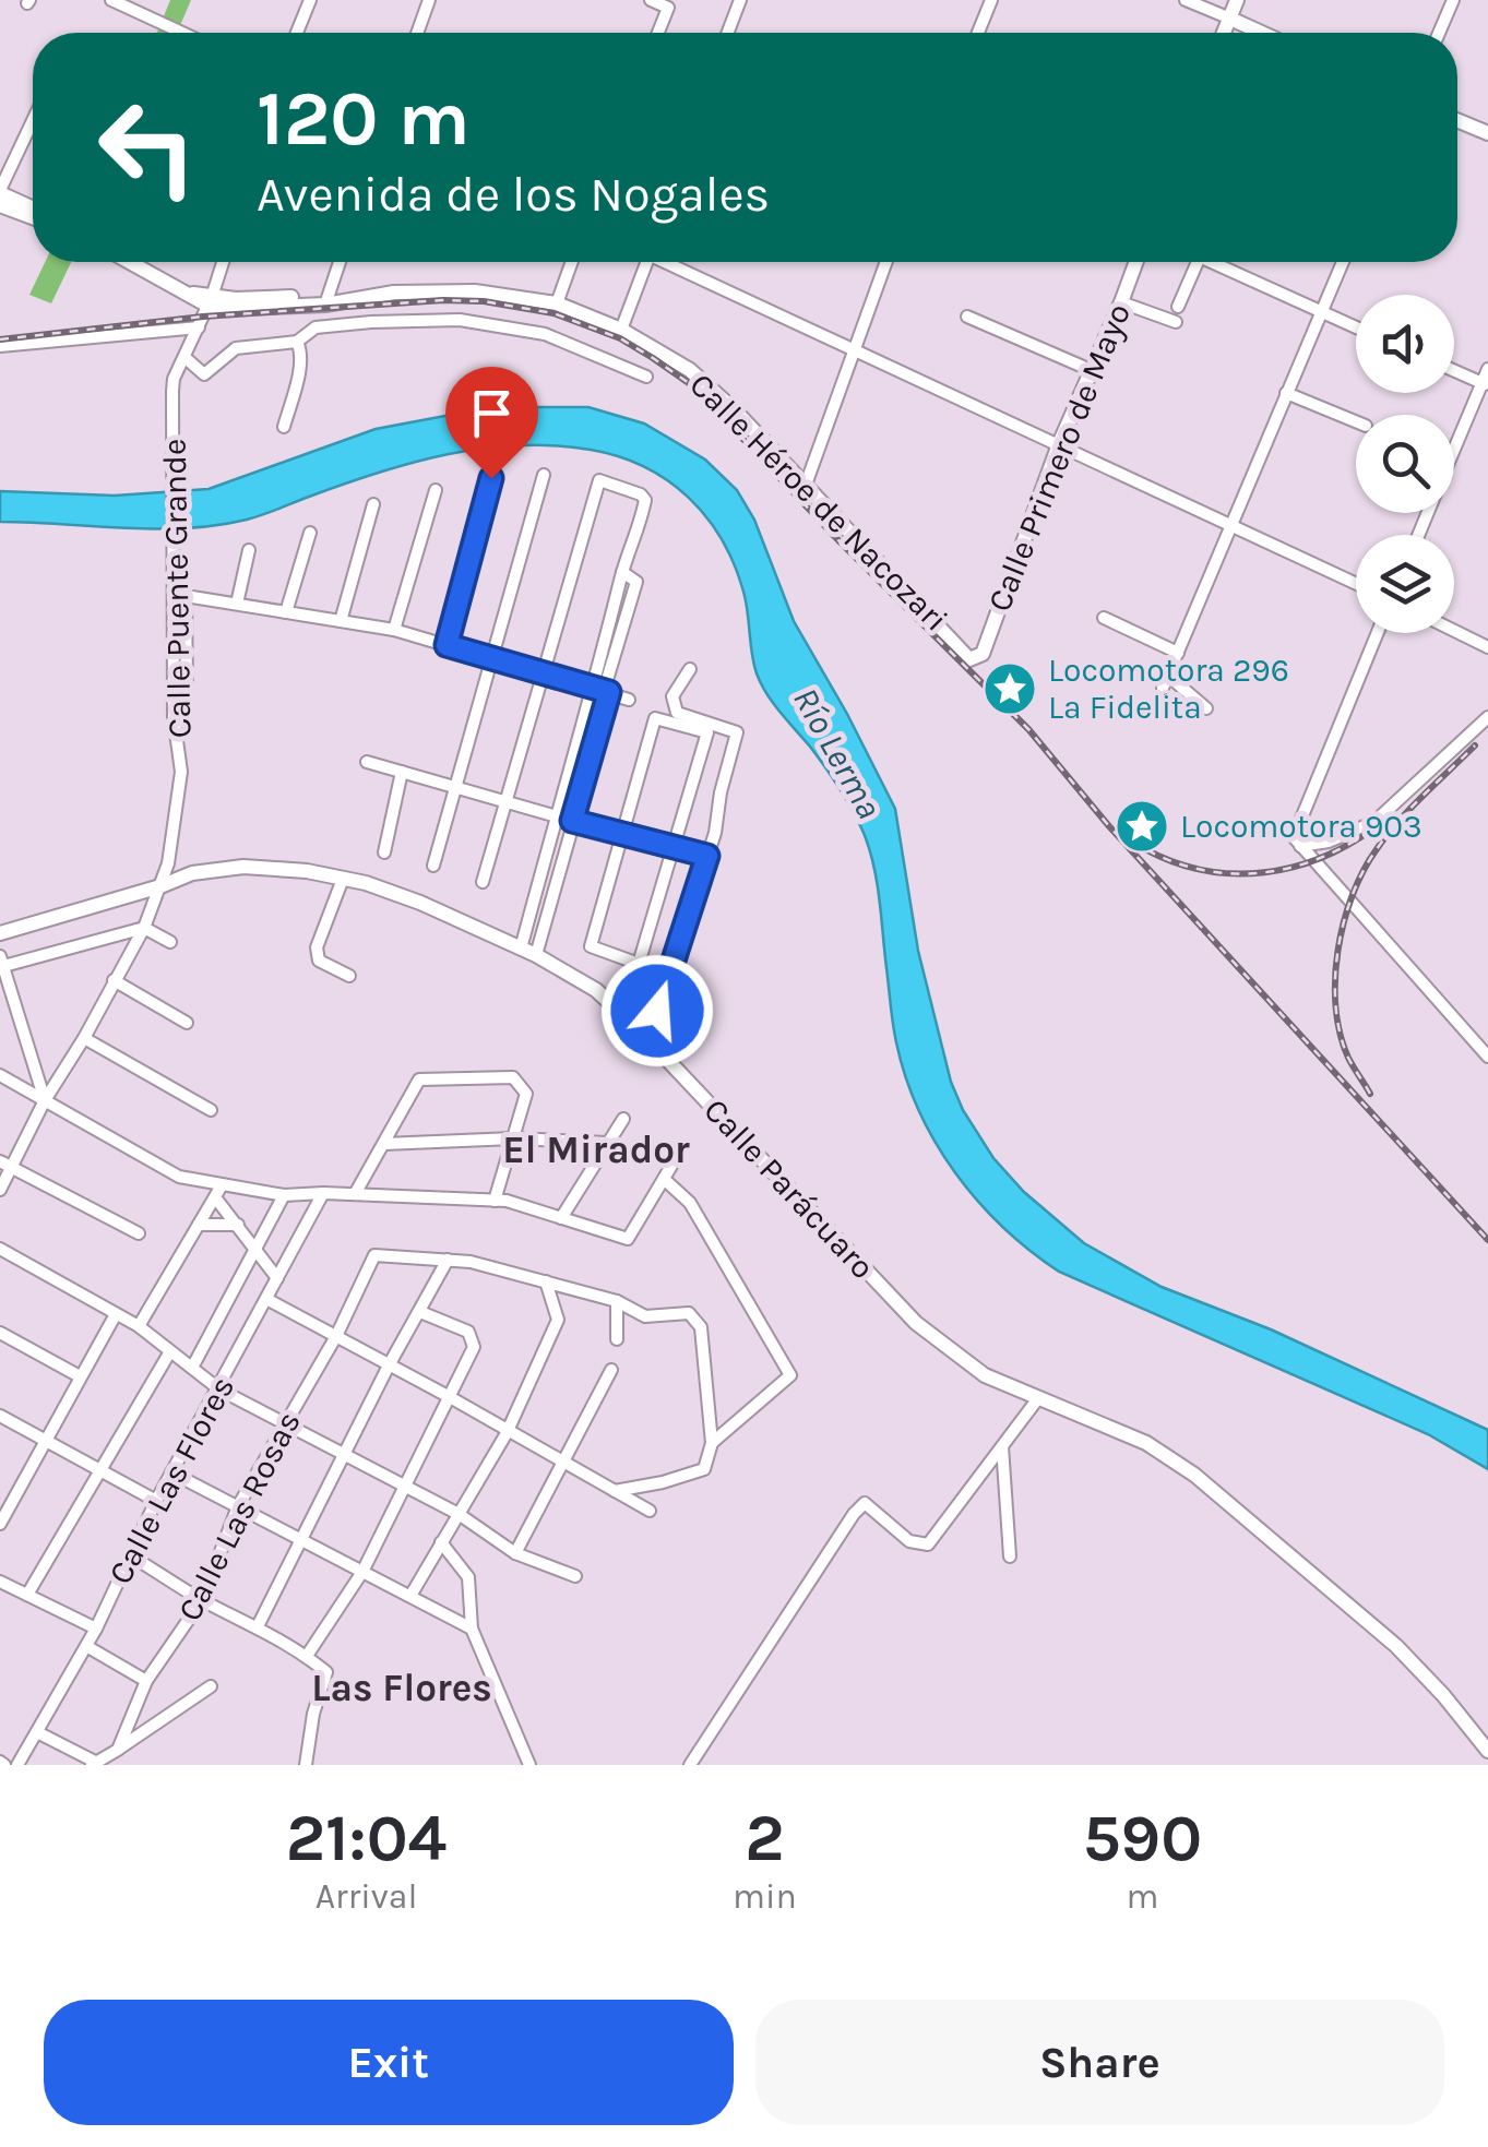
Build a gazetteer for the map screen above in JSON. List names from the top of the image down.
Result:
{
  "streets": {
    "main road": ["Calle Primero de Mayo", "Calle Héroe de Nacozari", "Calle Parácuaro"],
    "street": ["Calle Puente Grande", "Calle Las Flores", "Calle Las Rosas"]
  },
  "crossings": [
    ["Calle Primero de Mayo", "Calle Héroe de Nacozari"],
    ["Calle Héroe de Nacozari", "Calle Puente Grande"],
    ["Calle Puente Grande", "Calle Parácuaro"]
  ],
  "districts": ["El Mirador", "Las Flores"],
  "water": ["Río Lerma"],
  "places": {
    "place": ["Locomotora 296 La Fidelita", "Locomotora 903"]
  },
  "page": {
    "turn": ["120 m", "Avenida de los Nogales"],
    "eta": [
      "21:04",
      "Arrival",
      "2",
      "min",
      "590",
      "m"
    ],
    "buttons": ["Exit", "Share"]
  }
}
